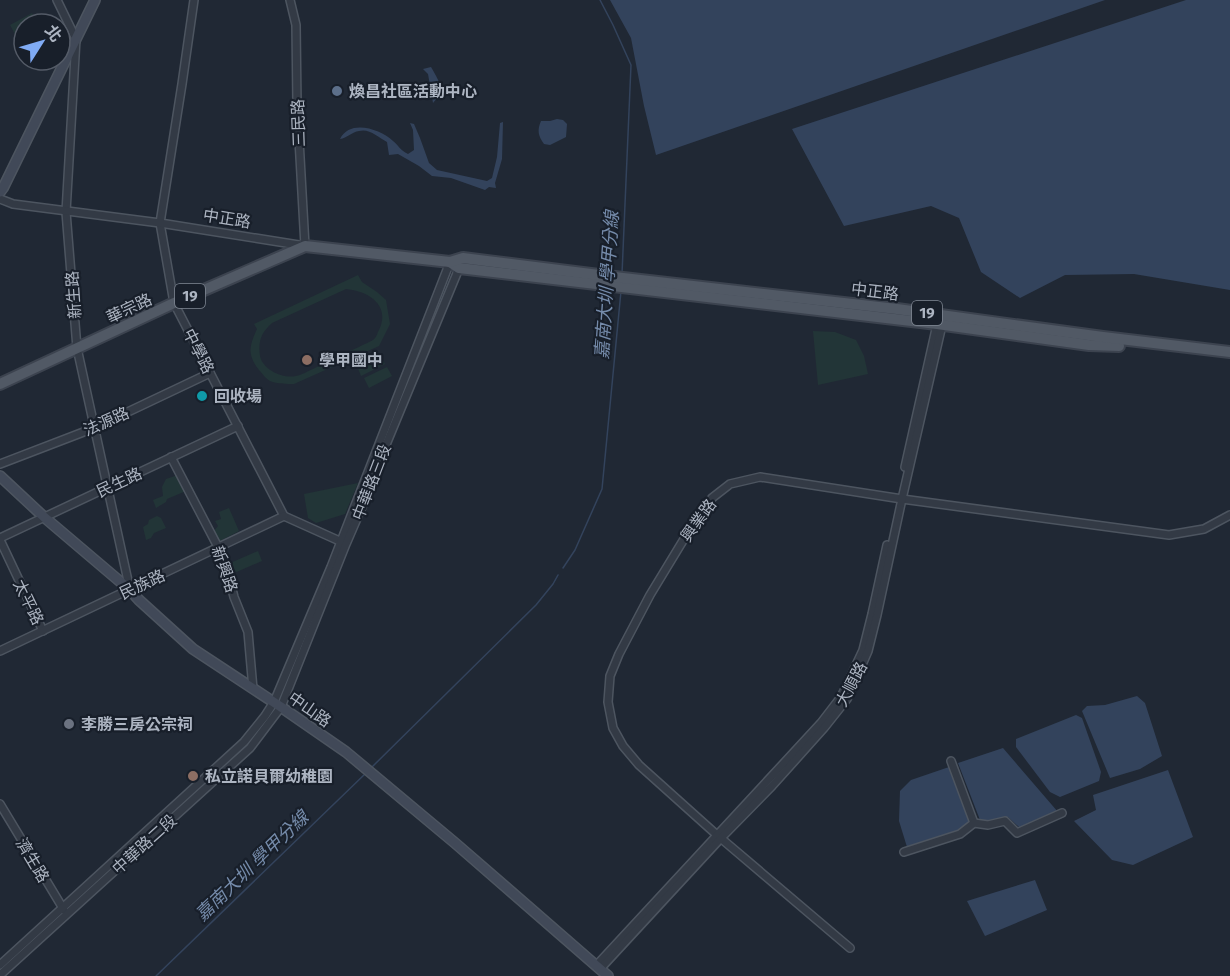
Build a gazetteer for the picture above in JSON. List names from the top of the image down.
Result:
{
  "streets": {
    "main road": [
      "中正路",
      "19",
      "華宗路",
      "中山路"
    ],
    "street": [
      "三民路",
      "新生路",
      "中學路",
      "法源路",
      "民生路",
      "中華路三段",
      "興業路",
      "新興路",
      "民族路",
      "太平路",
      "大順路",
      "中華路二段",
      "濟生路"
    ]
  },
  "crossings": [
    ["三民路", "中正路"],
    ["三民路", "華宗路"],
    ["中正路", "新生路"],
    ["中正路", "華宗路"],
    ["中正路", "中學路"],
    ["中正路", "中華路三段"],
    ["中正路", "大順路"],
    ["新生路", "華宗路"],
    ["新生路", "法源路"],
    ["新生路", "民生路"],
    ["新生路", "民族路"],
    ["新生路", "中山路"],
    ["華宗路", "中學路"],
    ["中學路", "法源路"],
    ["中學路", "民生路"],
    ["中學路", "民族路"],
    ["民生路", "新興路"],
    ["民生路", "太平路"],
    ["民生路", "中山路"],
    ["中華路三段", "中山路"],
    ["中華路三段", "中華路二段"],
    ["興業路", "大順路"],
    ["新興路", "民族路"],
    ["新興路", "中山路"],
    ["民族路", "太平路"],
    ["民族路", "中山路"],
    ["大順路", "中山路"],
    ["中山路", "中華路二段"],
    ["中華路二段", "濟生路"]
  ],
  "water": ["嘉南大圳 學甲分線"],
  "places": [
    "煥昌社區活動中心",
    "學甲國中",
    "回收場",
    "李勝三房公宗祠",
    "私立諾貝爾幼稚園"
  ],
  "north": "top right"
}
